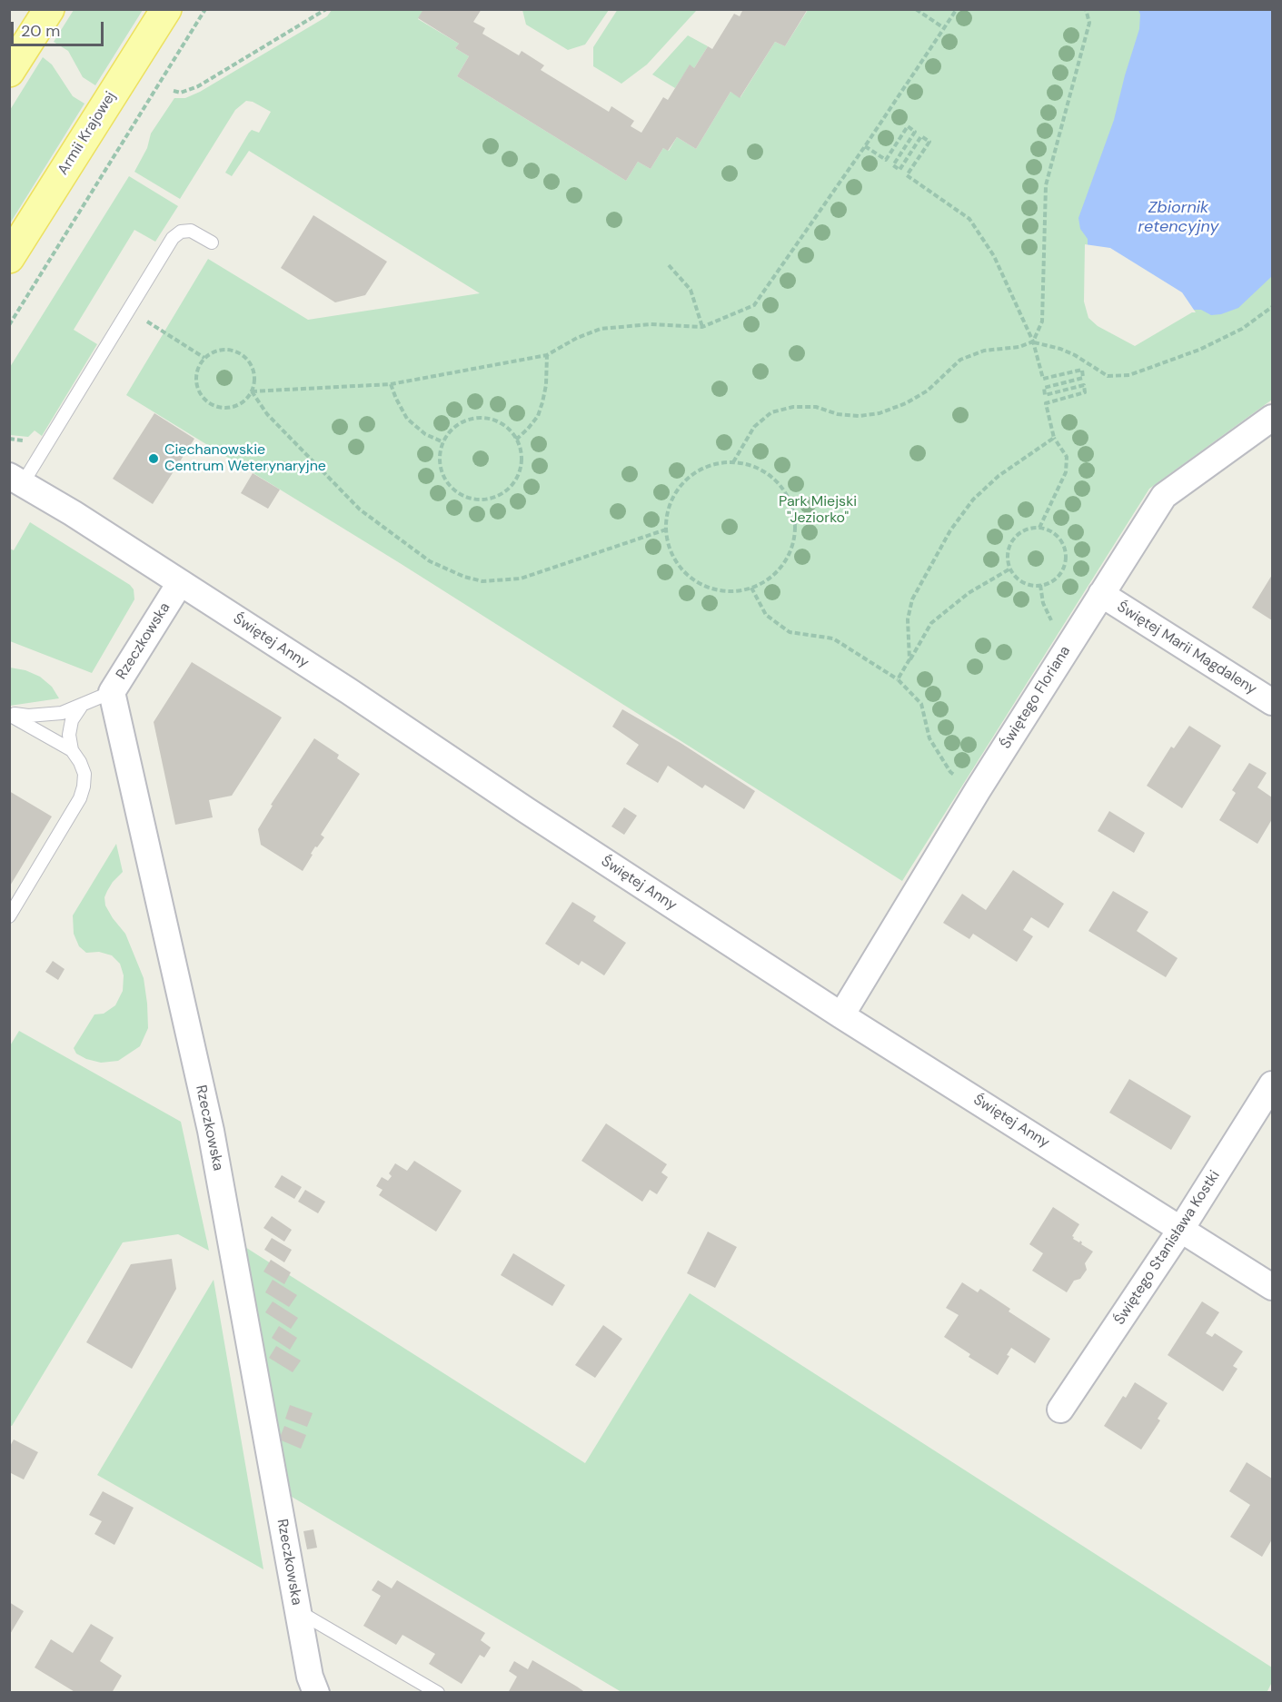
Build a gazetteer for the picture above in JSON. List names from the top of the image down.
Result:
{
  "streets": {
    "main road": ["Armii Krajowej"],
    "street": [
      "Rzeczkowska",
      "Świętej Anny",
      "Świętej Marii Magdaleny",
      "Świętego Floriana",
      "Świętego Stanisława Kostki"
    ]
  },
  "crossings": [
    ["Rzeczkowska", "Świętej Anny"],
    ["Świętej Anny", "Świętego Floriana"],
    ["Świętej Anny", "Świętego Stanisława Kostki"],
    ["Świętej Marii Magdaleny", "Świętego Floriana"]
  ],
  "water": ["Zbiornik retencyjny"],
  "parks": ["Park Miejski \"Jeziorko\""],
  "places": ["Ciechanowskie Centrum Weterynaryjne"],
  "scale_bar": "20 m"
}
